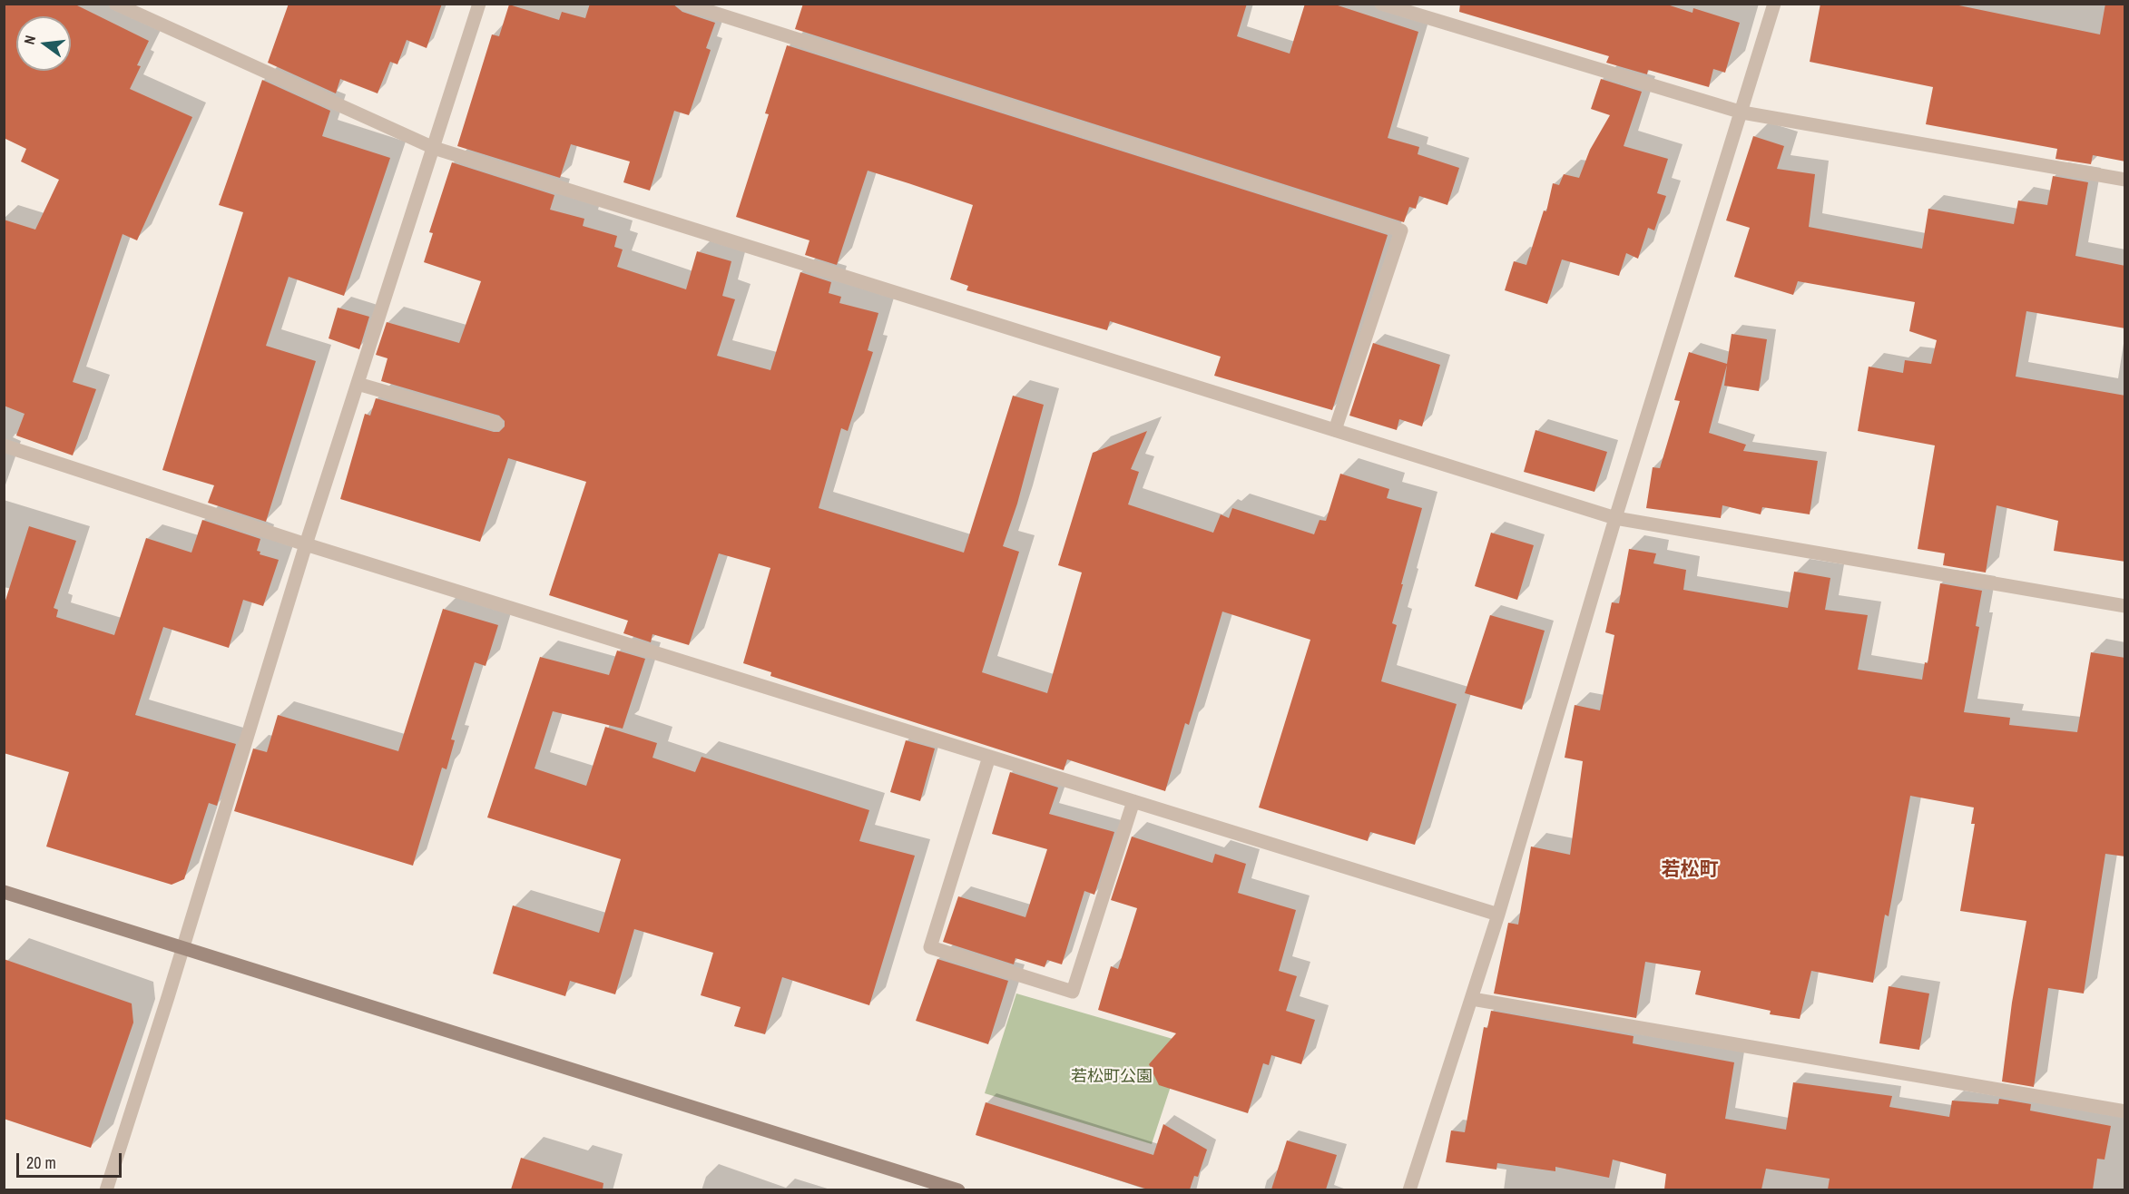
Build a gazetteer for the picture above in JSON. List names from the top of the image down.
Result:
{
  "districts": ["若松町"],
  "parks": ["若松町公園"],
  "scale_bar": "20 m",
  "north": "left"
}
